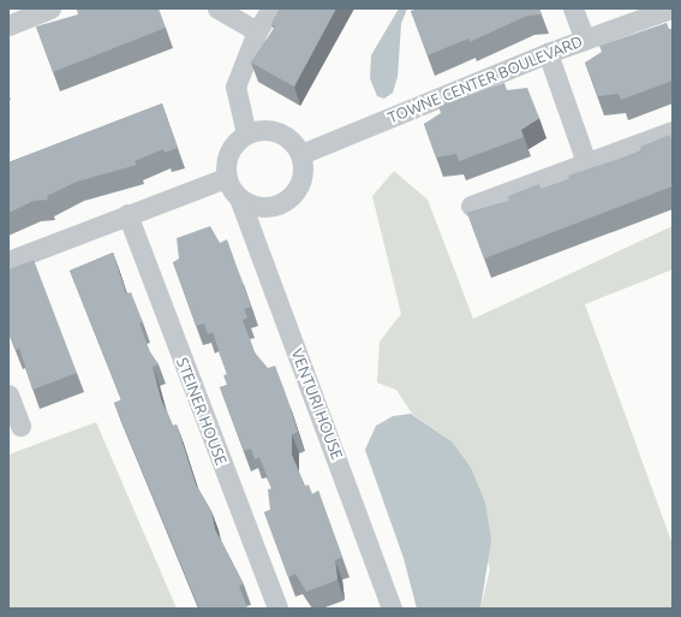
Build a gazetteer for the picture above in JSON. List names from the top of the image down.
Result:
{
  "streets": {
    "street": ["TOWNE CENTER BOULEVARD", "VENTURI HOUSE", "STEINER HOUSE"]
  },
  "crossings": [
    ["TOWNE CENTER BOULEVARD", "VENTURI HOUSE"]
  ]
}
